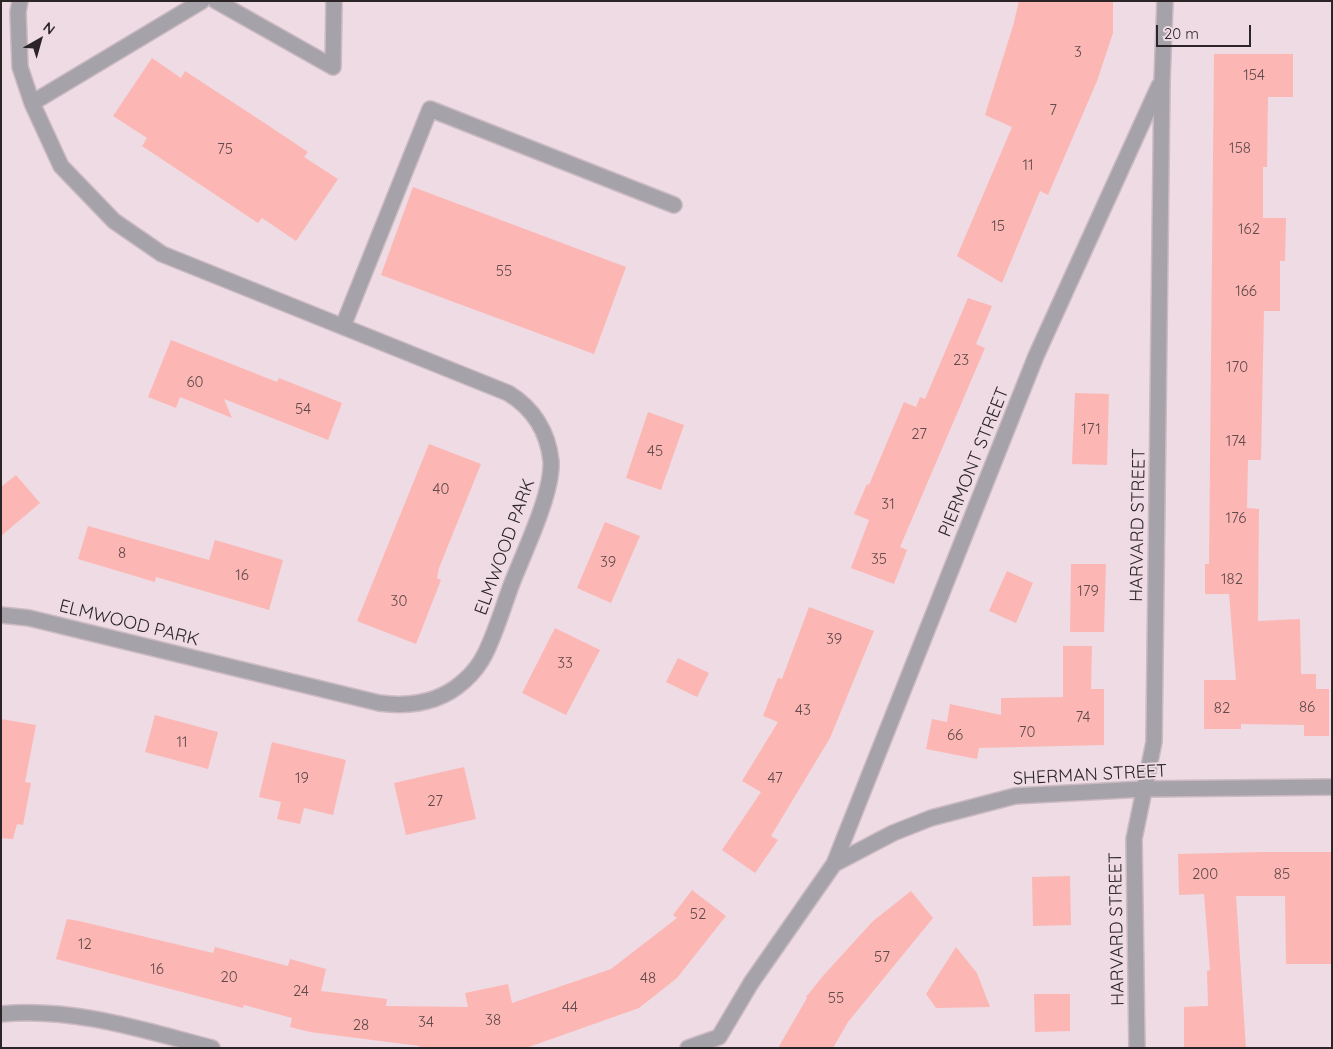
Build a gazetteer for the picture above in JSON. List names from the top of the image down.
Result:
{
  "streets": {
    "street": [
      "PIERMONT STREET",
      "HARVARD STREET",
      "ELMWOOD PARK",
      "SHERMAN STREET"
    ]
  },
  "crossings": [
    ["PIERMONT STREET", "HARVARD STREET"],
    ["PIERMONT STREET", "SHERMAN STREET"],
    ["HARVARD STREET", "SHERMAN STREET"]
  ],
  "house_numbers": [
    "3",
    "154",
    "7",
    "158",
    "75",
    "11",
    "15",
    "162",
    "55",
    "166",
    "23",
    "170",
    "60",
    "54",
    "171",
    "27",
    "174",
    "45",
    "40",
    "31",
    "176",
    "8",
    "35",
    "39",
    "16",
    "182",
    "179",
    "30",
    "39",
    "33",
    "86",
    "82",
    "43",
    "74",
    "70",
    "66",
    "11",
    "19",
    "47",
    "27",
    "200",
    "85",
    "52",
    "12",
    "57",
    "16",
    "20",
    "48",
    "24",
    "55",
    "44",
    "38",
    "34",
    "28"
  ],
  "scale_bar": "20 m",
  "north": "top right"
}
